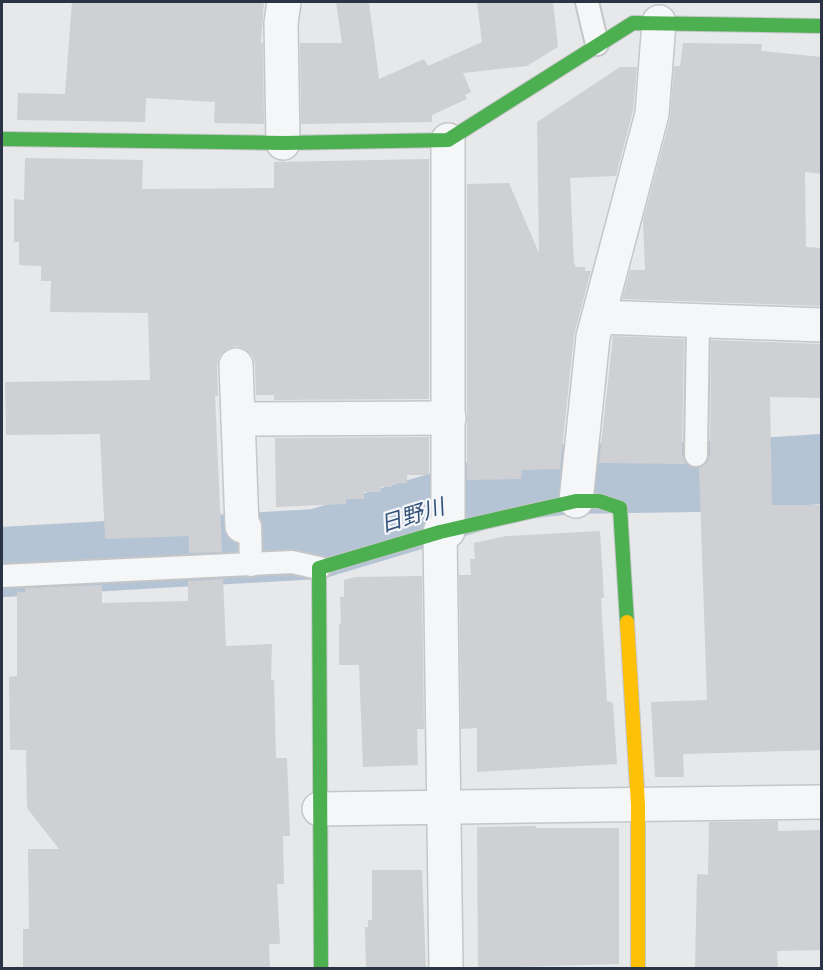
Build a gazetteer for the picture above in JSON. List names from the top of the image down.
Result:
{
  "water": ["日野川"]
}
